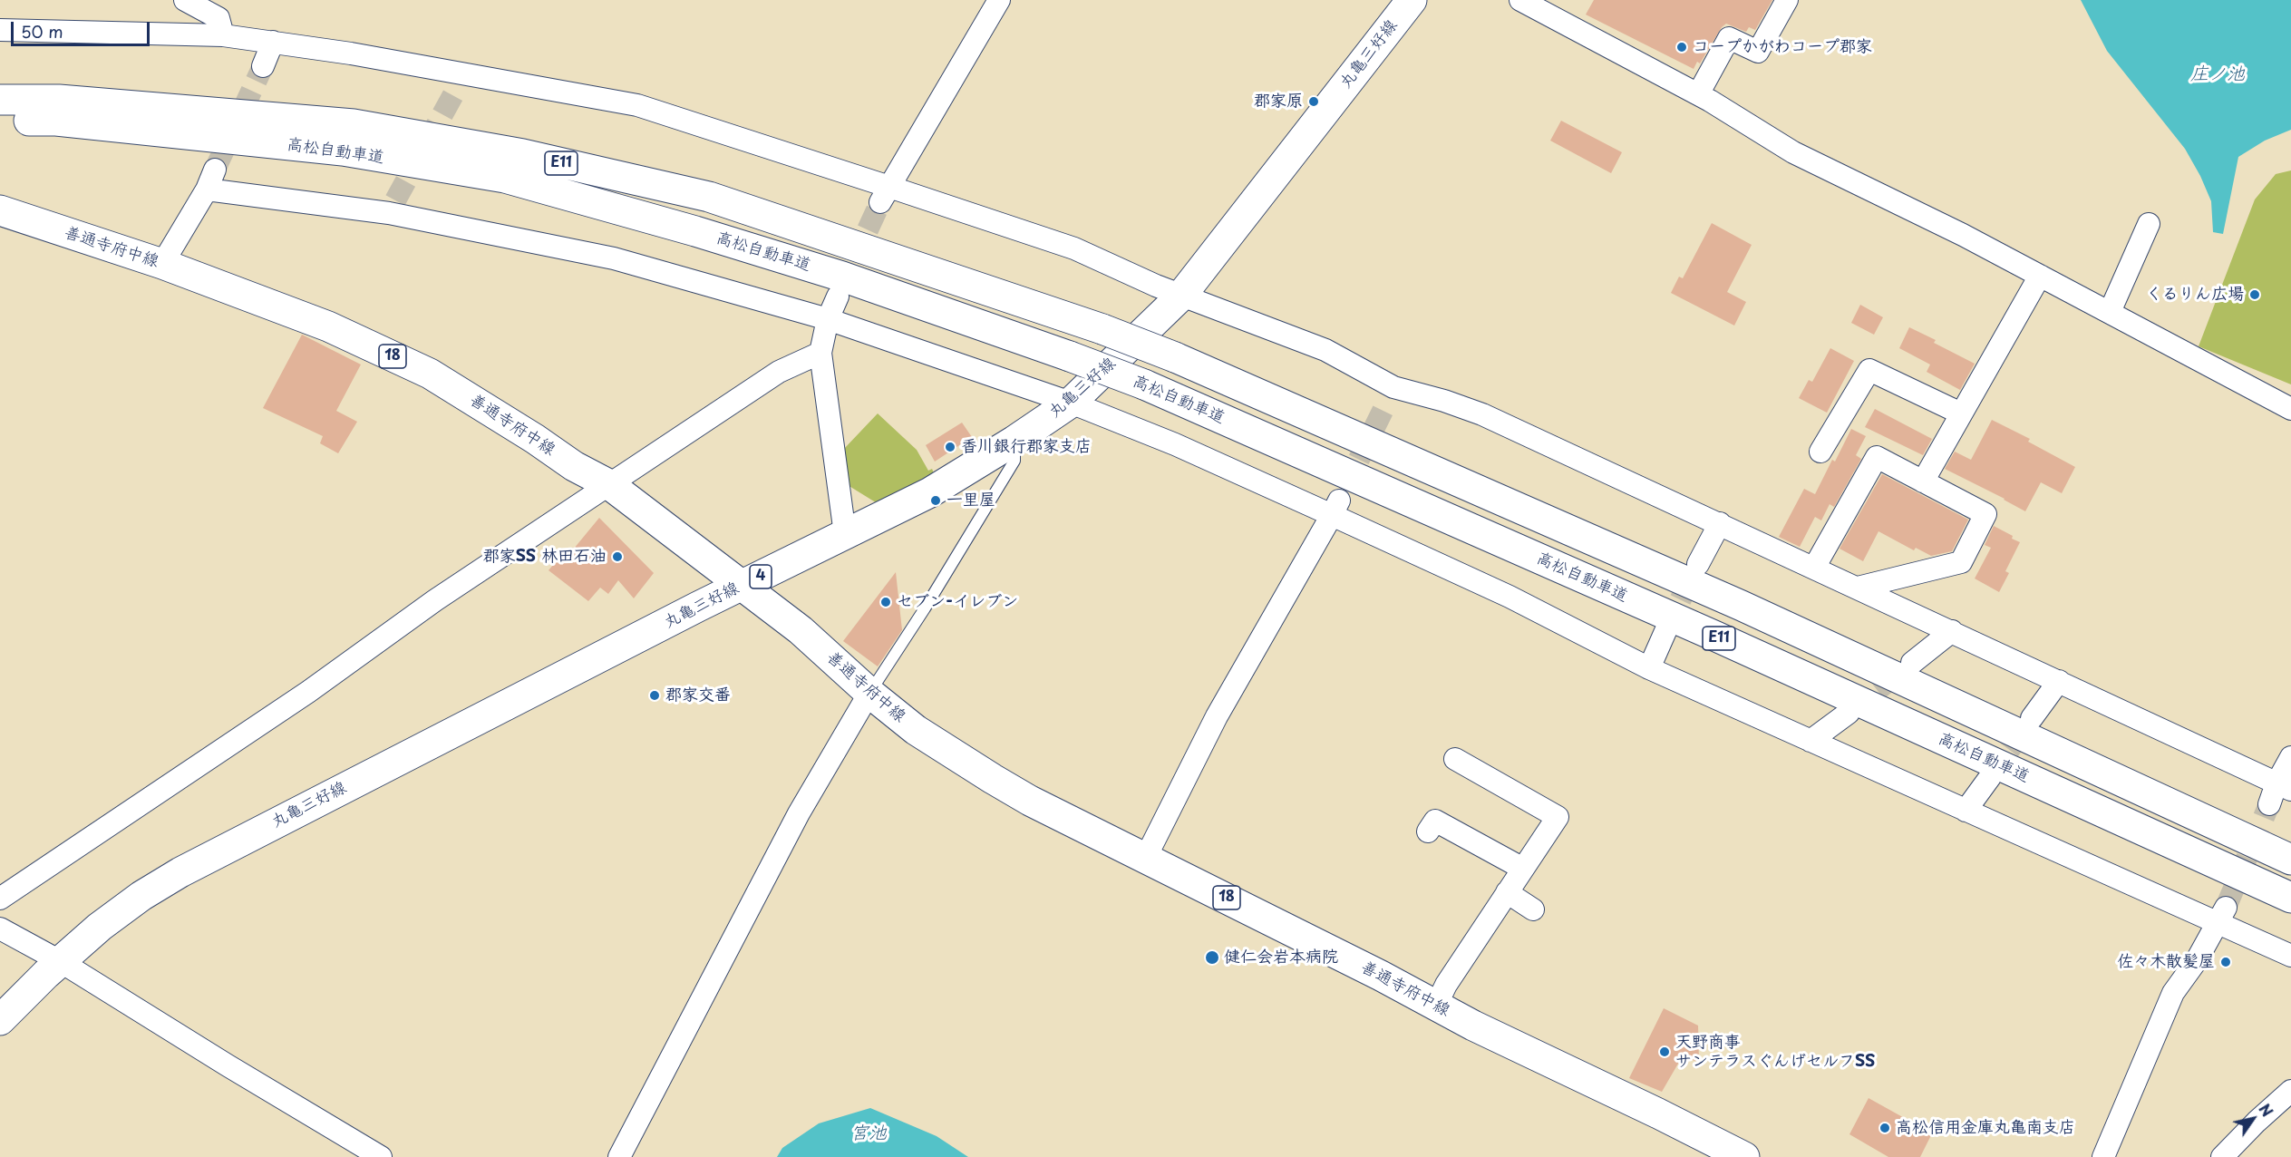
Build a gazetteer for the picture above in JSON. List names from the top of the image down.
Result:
{
  "streets": {
    "main road": [
      "丸亀三好線",
      "高松自動車道",
      "E11",
      "善通寺府中線",
      "18",
      "4"
    ]
  },
  "crossings": [
    ["丸亀三好線", "善通寺府中線"]
  ],
  "water": ["庄ノ池", "宮池"],
  "places": [
    "コープかがわコープ郡家",
    "郡家原",
    "くるりん広場",
    "香川銀行郡家支店",
    "一里屋",
    "郡家SS 林田石油",
    "セブン-イレブン",
    "郡家交番",
    "健仁会岩本病院",
    "佐々木散髪屋",
    "天野商事 サンテラスぐんげセルフSS",
    "高松信用金庫丸亀南支店"
  ],
  "scale_bar": "50 m",
  "north": "top right"
}
